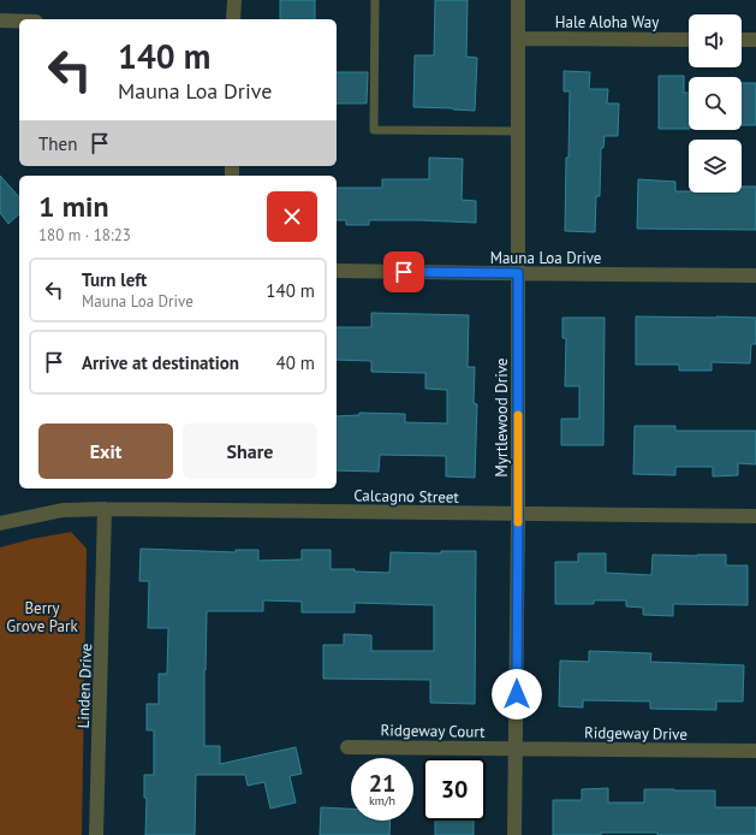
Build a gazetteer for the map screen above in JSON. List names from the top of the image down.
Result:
{
  "streets": {
    "street": [
      "Hale Aloha Way",
      "Mauna Loa Drive",
      "Myrtlewood Drive",
      "Calcagno Street",
      "Linden Drive",
      "Ridgeway Court",
      "Ridgeway Drive"
    ]
  },
  "crossings": [
    ["Hale Aloha Way", "Myrtlewood Drive"],
    ["Mauna Loa Drive", "Myrtlewood Drive"],
    ["Myrtlewood Drive", "Calcagno Street"],
    ["Myrtlewood Drive", "Ridgeway Court"],
    ["Myrtlewood Drive", "Ridgeway Drive"],
    ["Calcagno Street", "Linden Drive"],
    ["Ridgeway Court", "Ridgeway Drive"]
  ],
  "parks": ["Berry Grove Park"],
  "page": {
    "turn": ["140 m", "Mauna Loa Drive"],
    "then": "Then",
    "heading": ["1 min", "180 m · 18:23"],
    "list": [
      {
        "name": "Turn left",
        "note": "Mauna Loa Drive",
        "value": "140 m"
      },
      {
        "name": "Arrive at destination",
        "value": "40 m"
      }
    ],
    "buttons": ["Exit", "Share"],
    "speed": "21 km/h",
    "limit": "30"
  }
}
